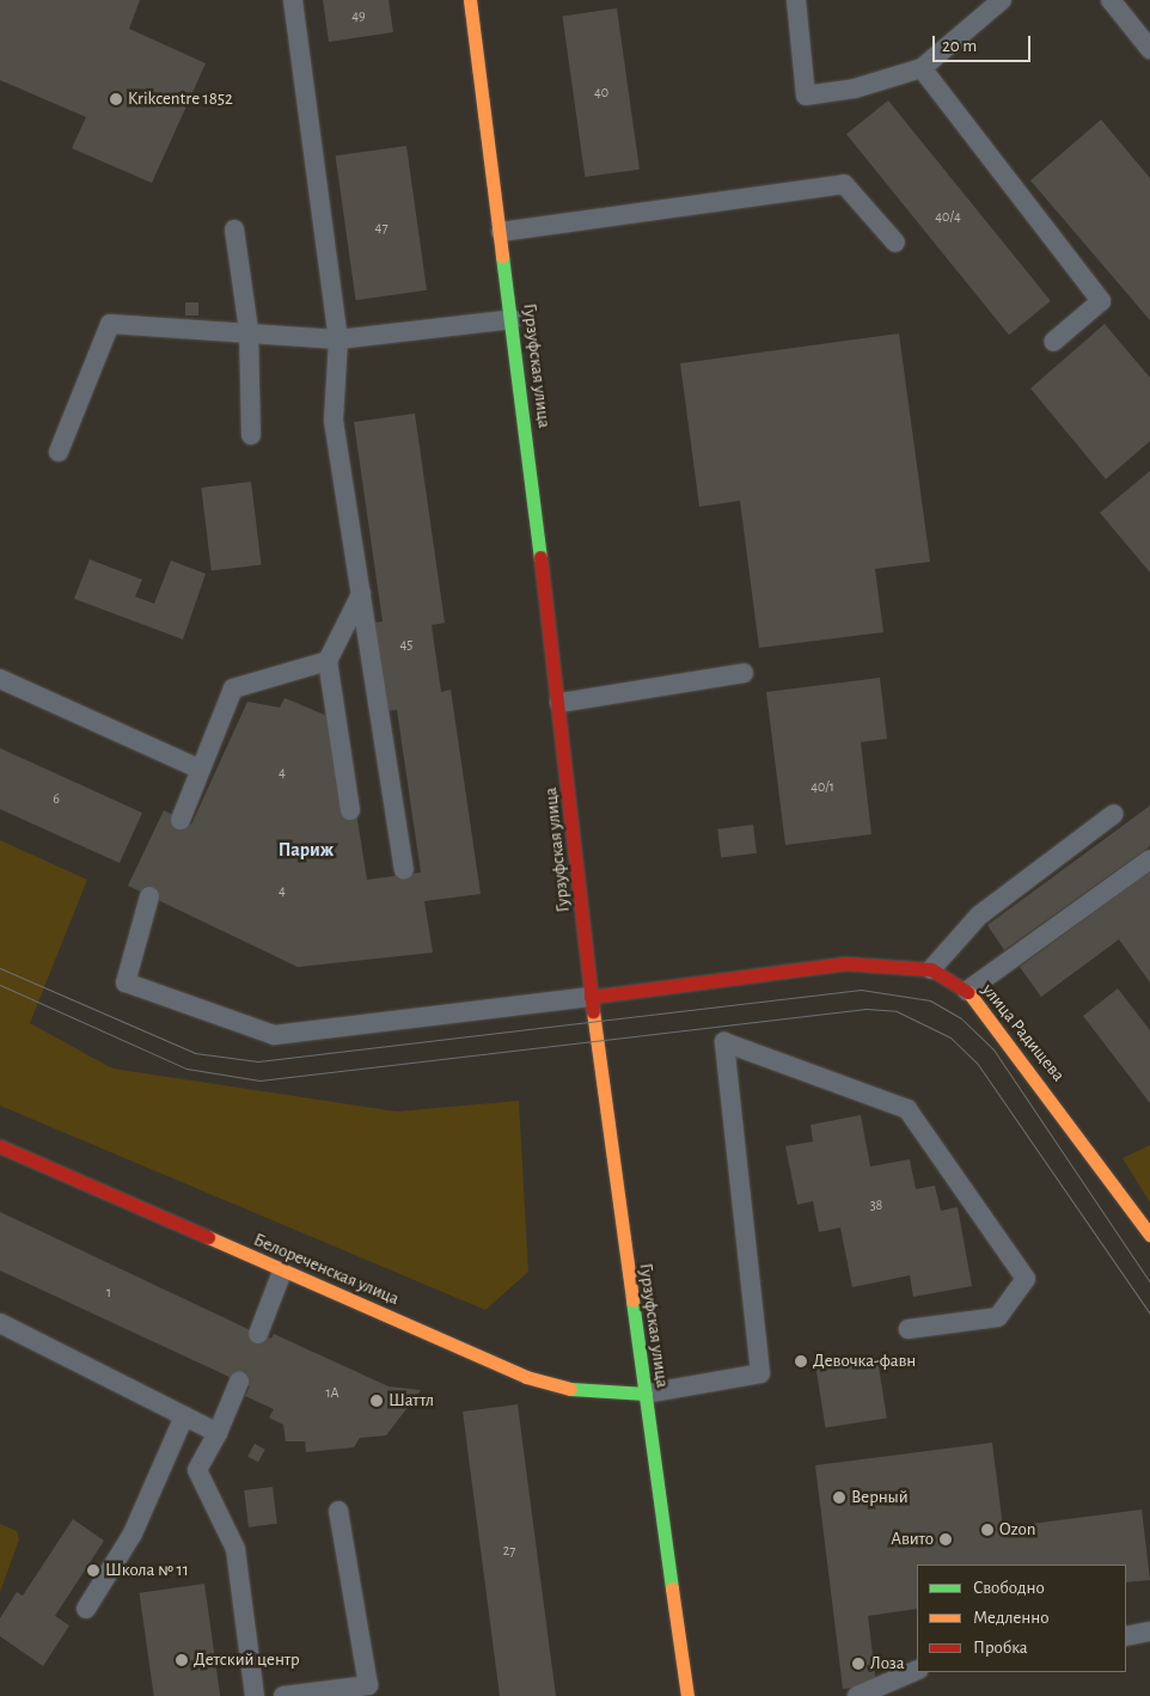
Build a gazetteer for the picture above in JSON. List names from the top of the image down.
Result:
{
  "streets": {
    "main road": ["Гурзуфская улица", "улица Радищева", "Белореченская улица"]
  },
  "crossings": [
    ["Гурзуфская улица", "улица Радищева"],
    ["Гурзуфская улица", "Белореченская улица"]
  ],
  "districts": ["Париж"],
  "places": [
    "Krikcentre 1852",
    "Девочка-фавн",
    "Шаттл",
    "Верный",
    "Ozon",
    "Авито",
    "Школа № 11",
    "Детский центр",
    "Лоза"
  ],
  "house_numbers": [
    "49",
    "40",
    "40/4",
    "47",
    "45",
    "4",
    "40/1",
    "6",
    "4",
    "38",
    "1",
    "1А",
    "27"
  ],
  "legend": ["Свободно", "Медленно", "Пробка"],
  "scale_bar": "20 m"
}
